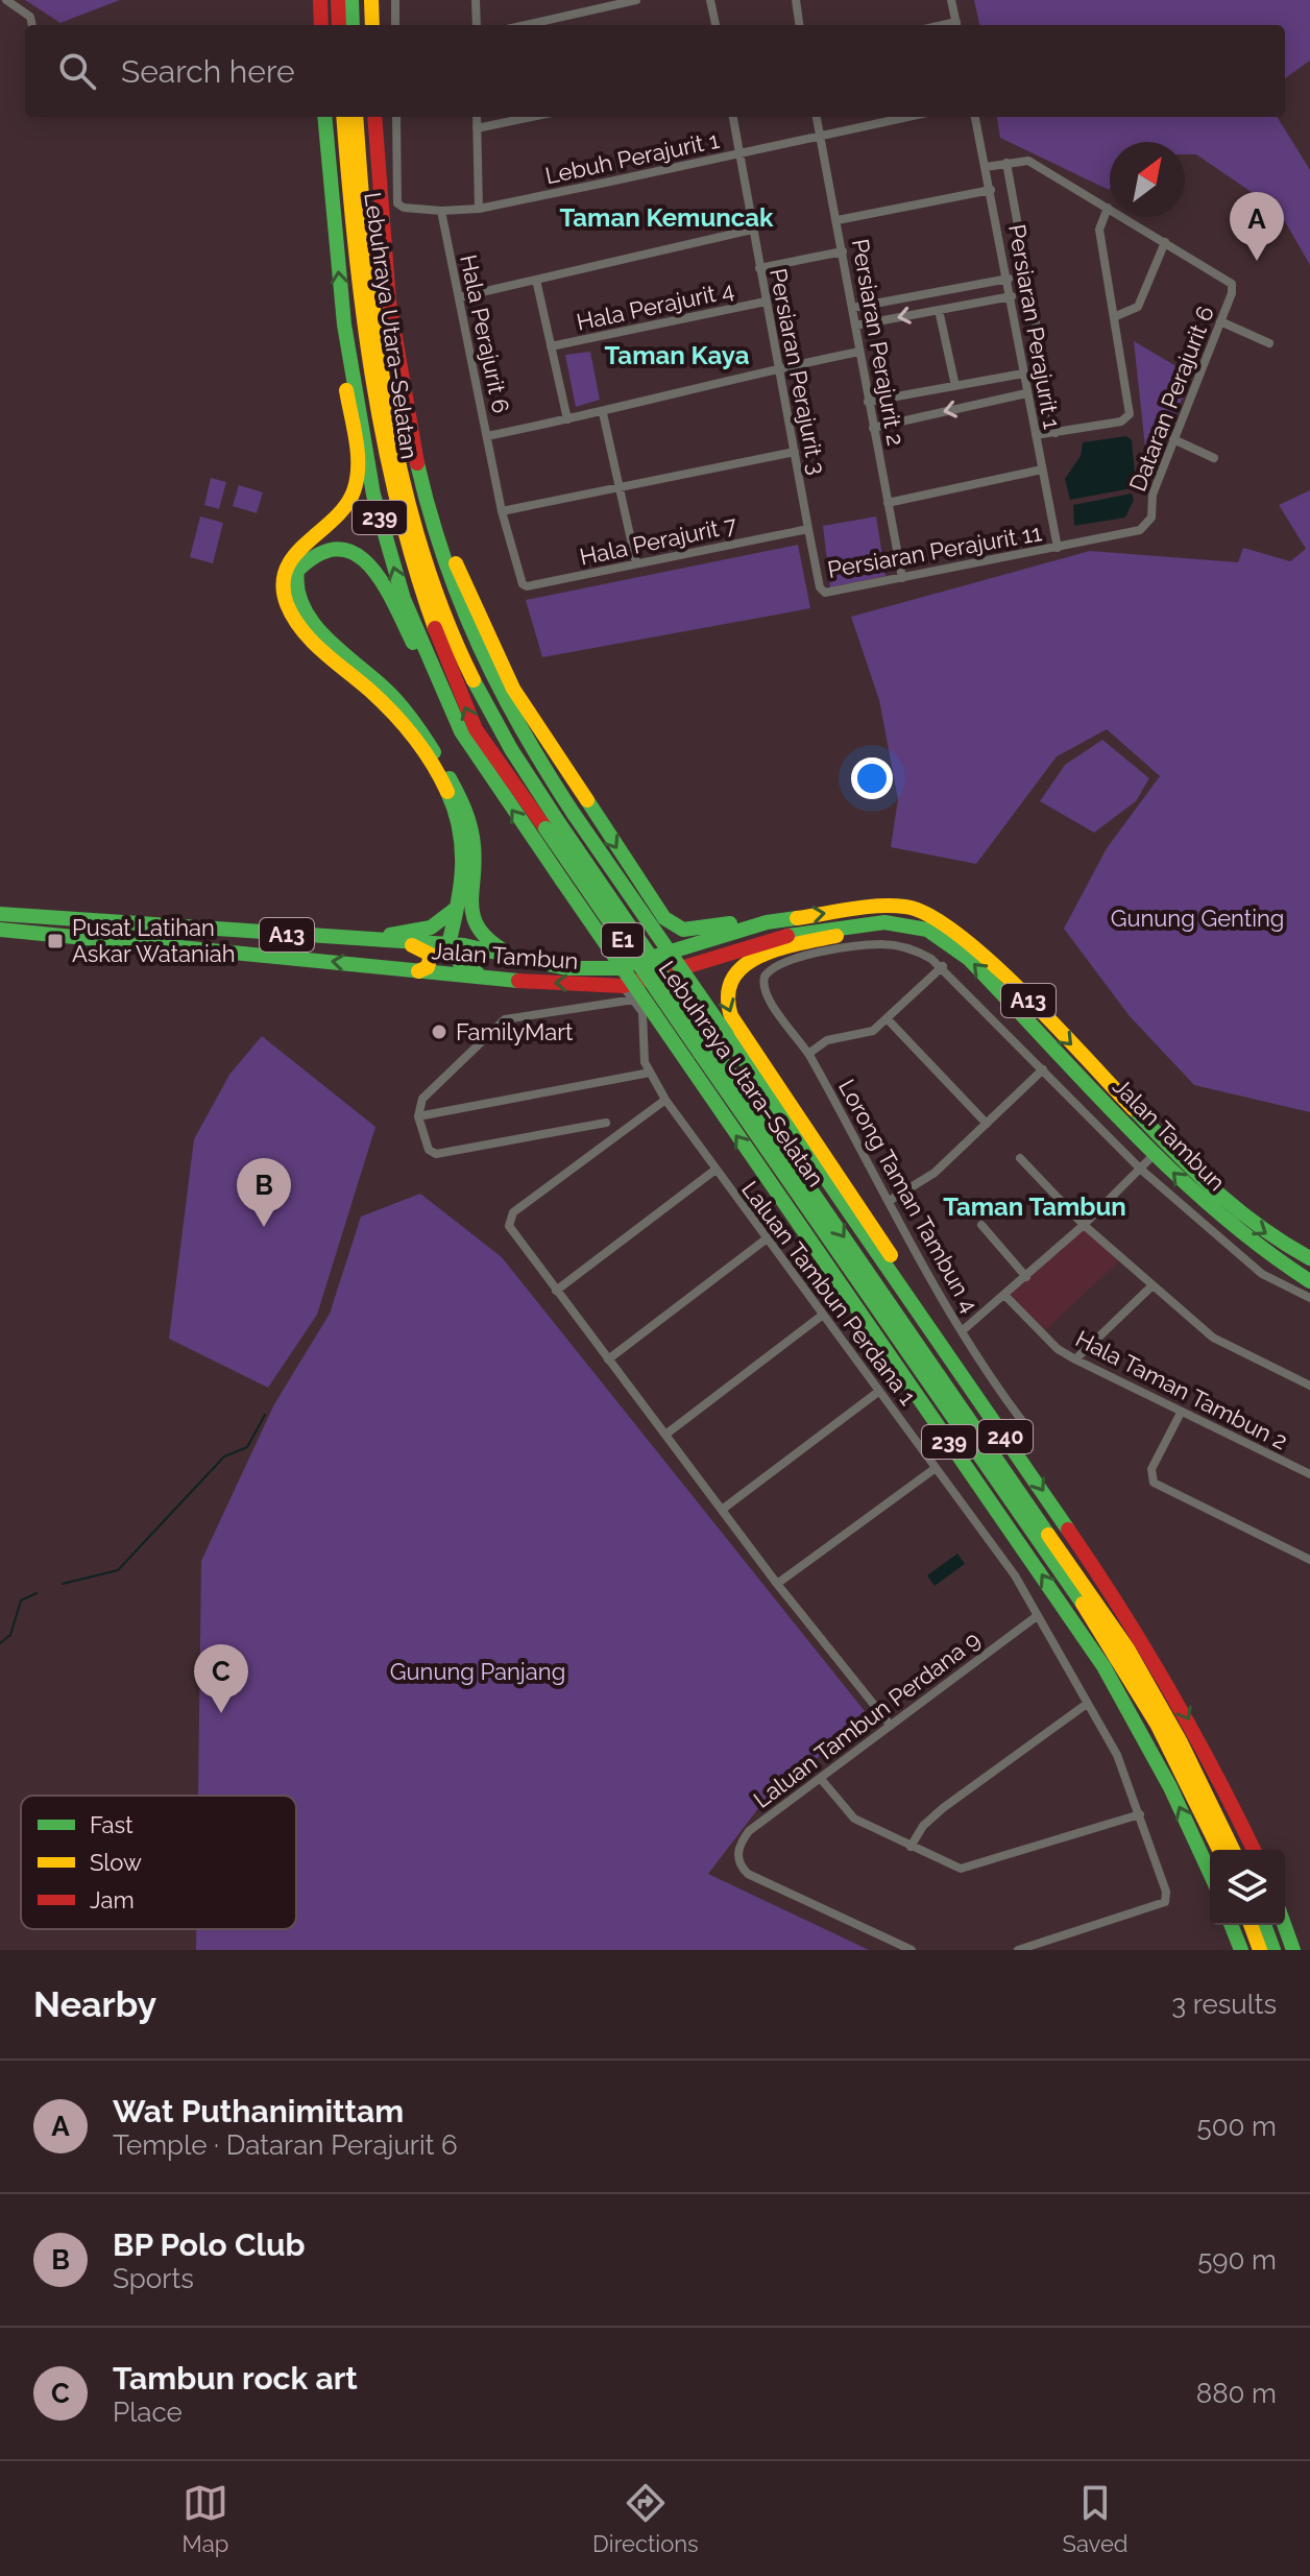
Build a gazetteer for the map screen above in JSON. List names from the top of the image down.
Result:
{
  "streets": {
    "main road": [
      "Lebuhraya Utara–Selatan",
      "239",
      "A13",
      "E1",
      "Jalan Tambun",
      "240"
    ],
    "street": [
      "Lebuh Perajurit 1",
      "Hala Perajurit 4",
      "Persiaran Perajurit 1",
      "Hala Perajurit 6",
      "Persiaran Perajurit 2",
      "Persiaran Perajurit 3",
      "Dataran Perajurit 6",
      "Hala Perajurit 7",
      "Persiaran Perajurit 11",
      "Lorong Taman Tambun 4",
      "Laluan Tambun Perdana 1",
      "Hala Taman Tambun 2",
      "Laluan Tambun Perdana 9"
    ]
  },
  "crossings": [
    ["Lebuh Perajurit 1", "Hala Perajurit 6"],
    ["Lebuh Perajurit 1", "Persiaran Perajurit 2"],
    ["Lebuh Perajurit 1", "Persiaran Perajurit 3"],
    ["Hala Perajurit 4", "Persiaran Perajurit 3"],
    ["Persiaran Perajurit 1", "Persiaran Perajurit 11"],
    ["Hala Perajurit 6", "Hala Perajurit 7"],
    ["Persiaran Perajurit 2", "Persiaran Perajurit 11"],
    ["Persiaran Perajurit 3", "Hala Perajurit 7"],
    ["Persiaran Perajurit 3", "Persiaran Perajurit 11"],
    ["Dataran Perajurit 6", "Persiaran Perajurit 11"],
    ["Jalan Tambun", "Laluan Tambun Perdana 1"],
    ["Laluan Tambun Perdana 1", "Laluan Tambun Perdana 9"]
  ],
  "districts": ["Taman Kemuncak", "Taman Kaya", "Taman Tambun"],
  "parks": ["Gunung Genting", "Gunung Panjang"],
  "places": {
    "transit": ["Pusat Latihan Askar Wataniah"],
    "other": ["FamilyMart"]
  },
  "legend": ["Fast", "Slow", "Jam"],
  "north": "top right",
  "page": {
    "search": "Search here",
    "pins": ["A", "B", "C"],
    "heading": ["Nearby", "3 results"],
    "list": [
      {
        "mark": "A",
        "name": "Wat Puthanimittam",
        "note": "Temple · Dataran Perajurit 6",
        "value": "500 m"
      },
      {
        "mark": "B",
        "name": "BP Polo Club",
        "note": "Sports",
        "value": "590 m"
      },
      {
        "mark": "C",
        "name": "Tambun rock art",
        "note": "Place",
        "value": "880 m"
      }
    ],
    "nav": ["Map", "Directions", "Saved"]
  }
}
